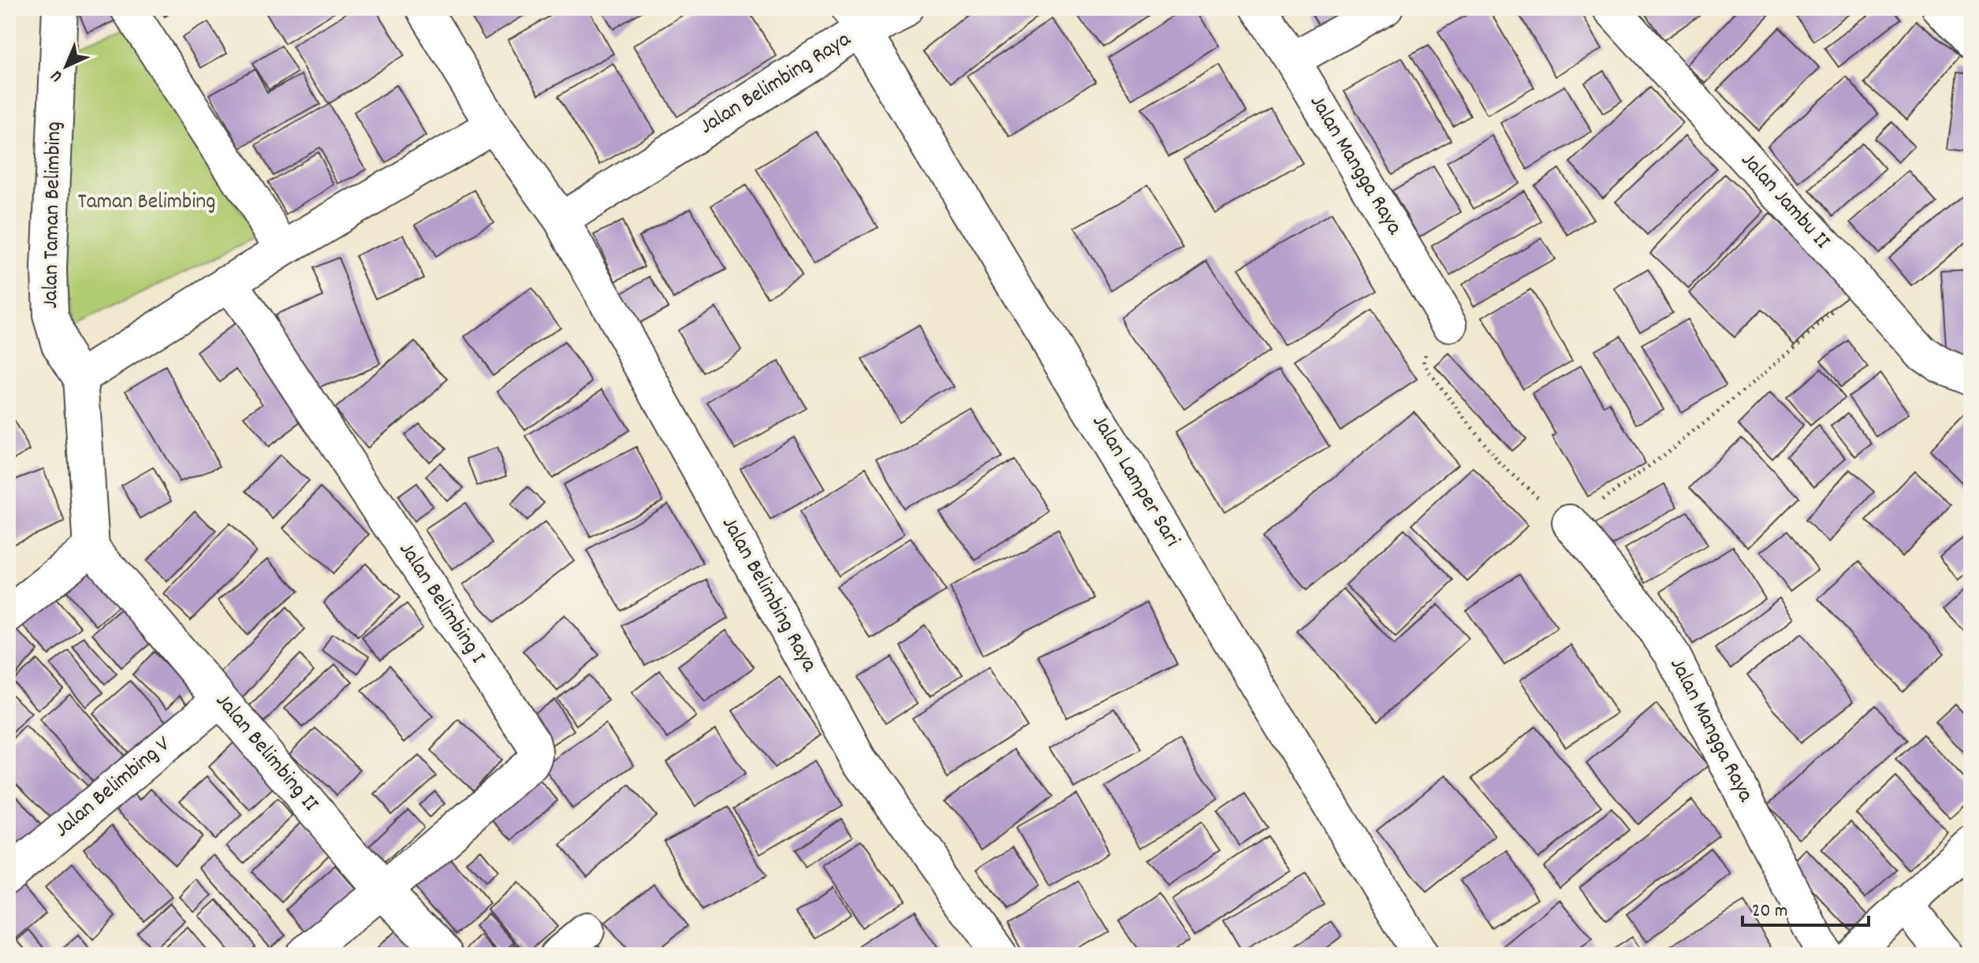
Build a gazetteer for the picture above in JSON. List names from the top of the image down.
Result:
{
  "streets": {
    "street": [
      "Jalan Belimbing Raya",
      "Jalan Mangga Raya",
      "Jalan Jambu II",
      "Jalan Taman Belimbing",
      "Jalan Lamper Sari",
      "Jalan Belimbing I",
      "Jalan Belimbing II",
      "Jalan Belimbing V"
    ]
  },
  "crossings": [
    ["Jalan Belimbing Raya", "Jalan Lamper Sari"],
    ["Jalan Taman Belimbing", "Jalan Belimbing II"],
    ["Jalan Belimbing I", "Jalan Belimbing II"],
    ["Jalan Belimbing II", "Jalan Belimbing V"]
  ],
  "parks": ["Taman Belimbing"],
  "scale_bar": "20 m",
  "north": "bottom left"
}
